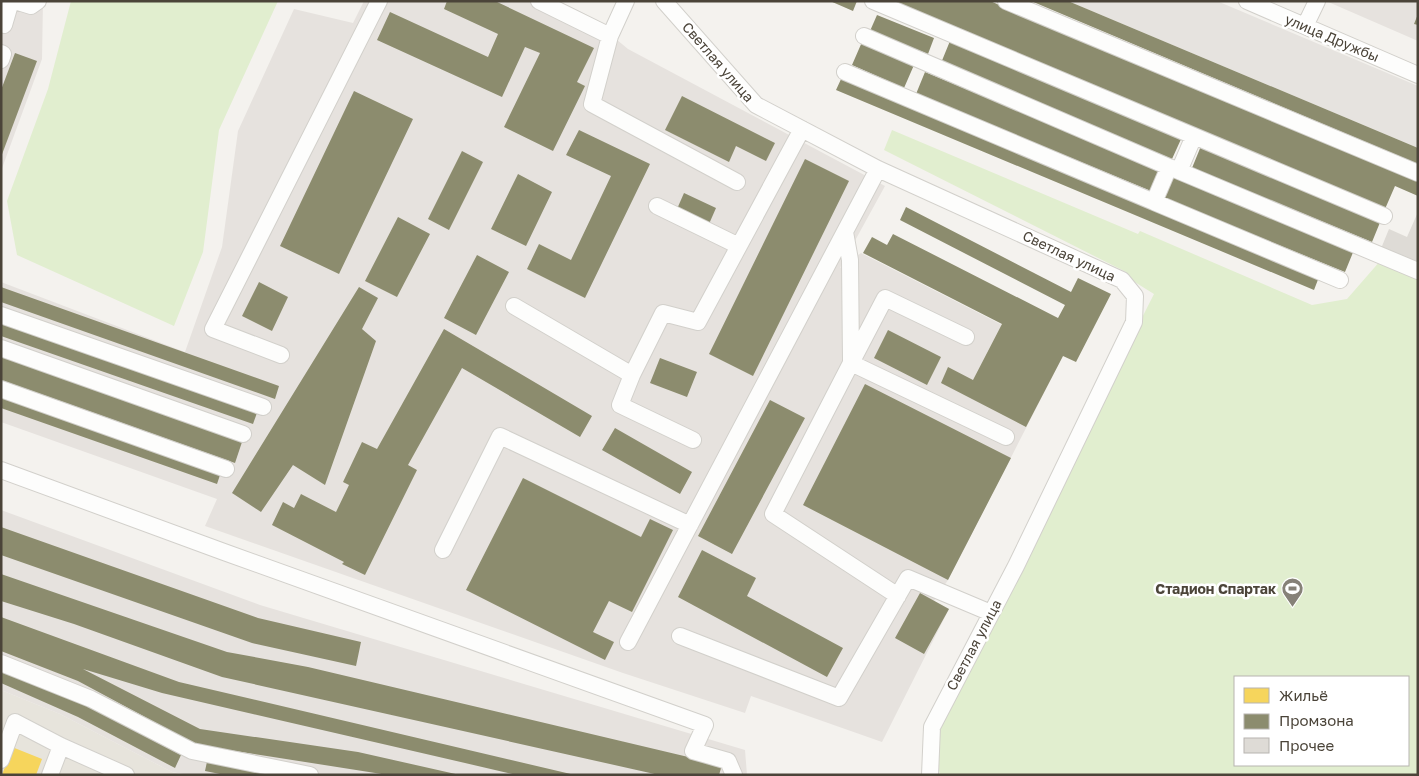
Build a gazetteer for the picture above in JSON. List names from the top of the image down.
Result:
{
  "streets": {
    "street": ["улица Дружбы", "Светлая улица"]
  },
  "places": {
    "sports": ["Стадион Спартак"]
  },
  "legend": ["Жильё", "Промзона", "Прочее"]
}
